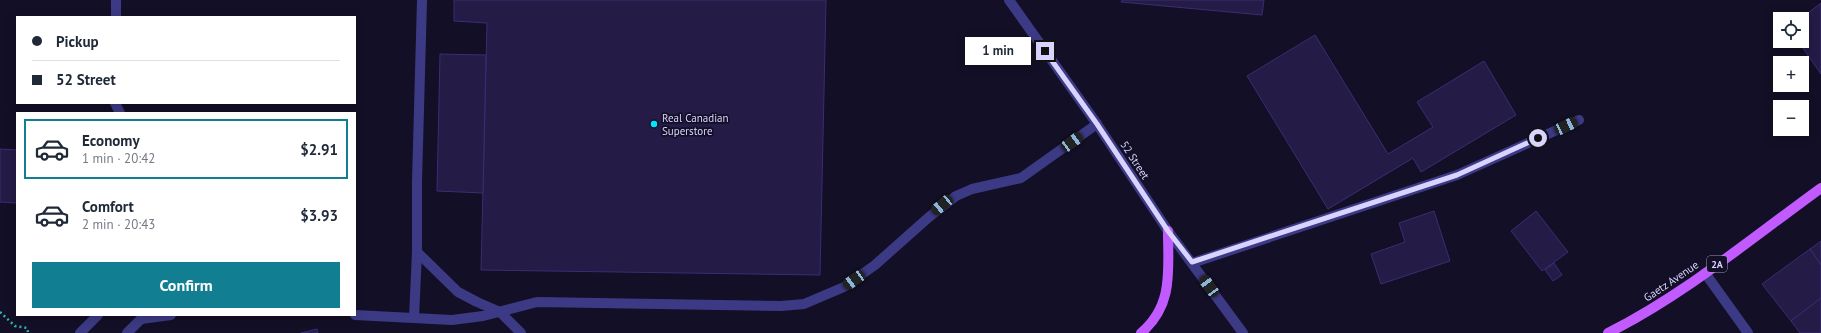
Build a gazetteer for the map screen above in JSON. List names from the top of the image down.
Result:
{
  "streets": {
    "main road": ["2A", "Gaetz Avenue"],
    "street": ["52 Street"]
  },
  "places": ["Real Canadian Superstore"],
  "page": {
    "map_buttons": ["+", "−"],
    "banner": ["Pickup", "52 Street"],
    "bubble": "1 min",
    "list": [
      {
        "name": "Economy",
        "note": "1 min · 20:42",
        "value": "$2.91"
      },
      {
        "name": "Comfort",
        "note": "2 min · 20:43",
        "value": "$3.93"
      }
    ],
    "buttons": "Confirm"
  }
}
